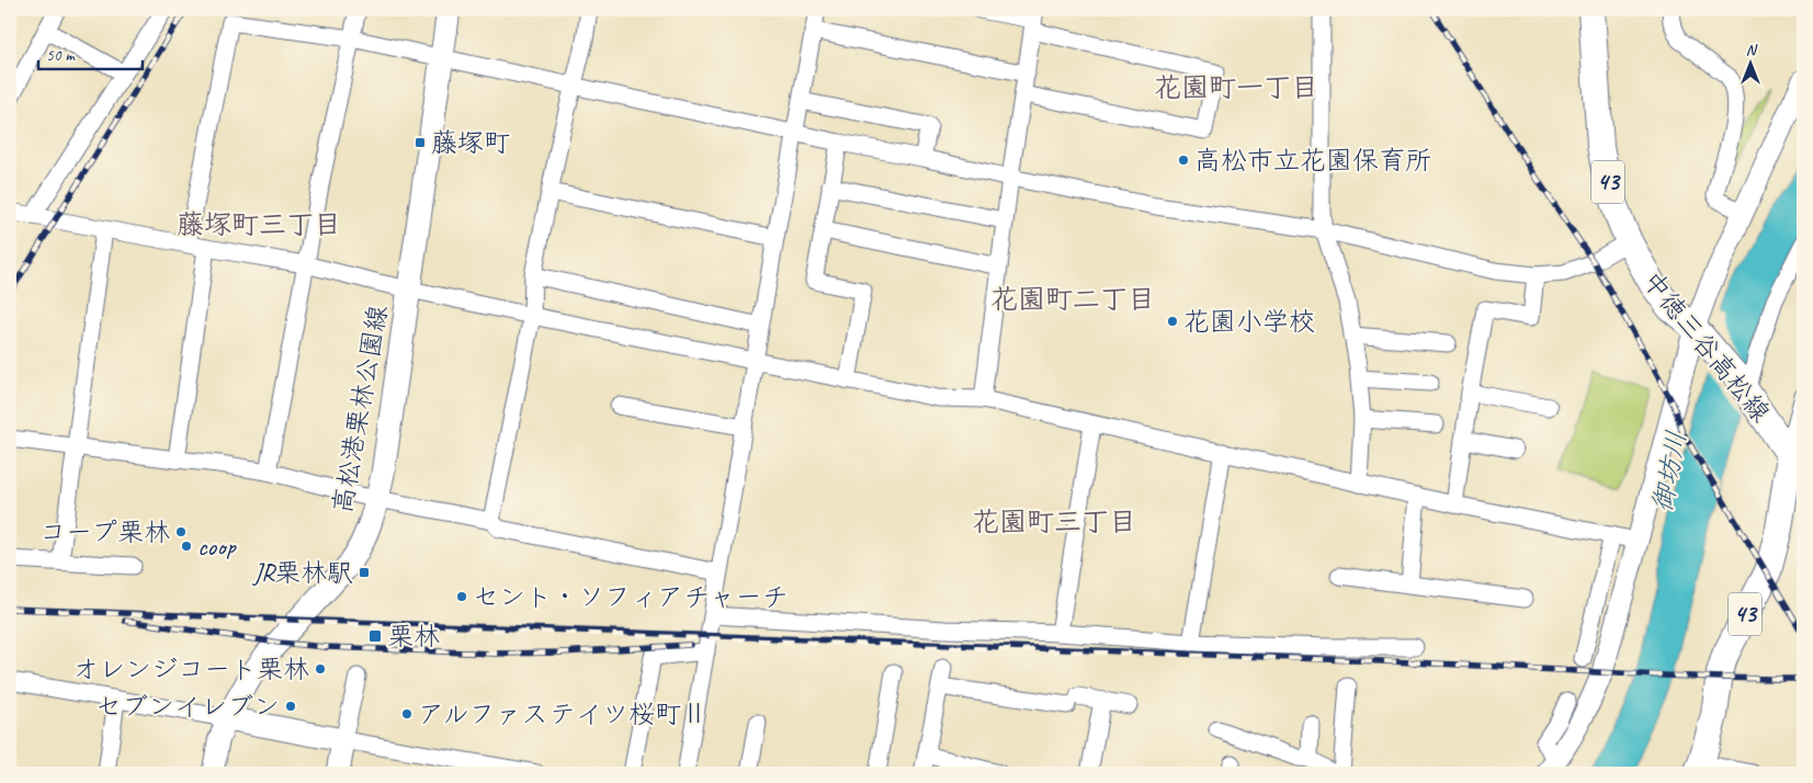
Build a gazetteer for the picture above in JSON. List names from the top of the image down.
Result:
{
  "streets": {
    "main road": ["43", "中徳三谷高松線", "高松港栗林公園線"]
  },
  "crossings": [
    ["43", "中徳三谷高松線"]
  ],
  "districts": [
    "花園町一丁目",
    "藤塚町三丁目",
    "花園町二丁目",
    "花園町三丁目"
  ],
  "water": ["御坊川"],
  "places": {
    "transit": ["藤塚町", "JR栗林駅", "栗林"],
    "other": [
      "高松市立花園保育所",
      "花園小学校",
      "コープ栗林",
      "coop",
      "セント・ソフィアチャーチ",
      "オレンジコート栗林",
      "セブンイレブン",
      "アルファステイツ桜町Ⅱ"
    ]
  },
  "scale_bar": "50 m",
  "north": "top"
}
